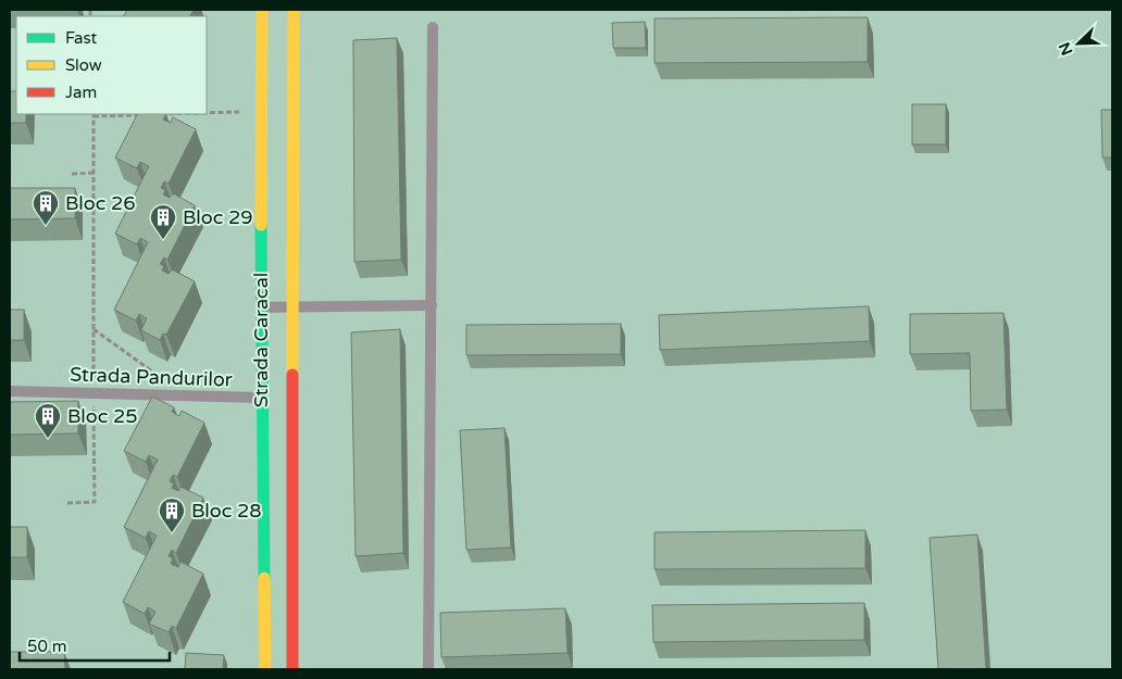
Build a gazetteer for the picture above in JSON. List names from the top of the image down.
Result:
{
  "streets": {
    "main road": ["Strada Caracal"],
    "lane": ["Strada Pandurilor"]
  },
  "crossings": [
    ["Strada Caracal", "Strada Pandurilor"]
  ],
  "places": {
    "building": [
      "Bloc 26",
      "Bloc 29",
      "Bloc 25",
      "Bloc 28"
    ]
  },
  "legend": ["Fast", "Slow", "Jam"],
  "scale_bar": "50 m",
  "north": "bottom left"
}
